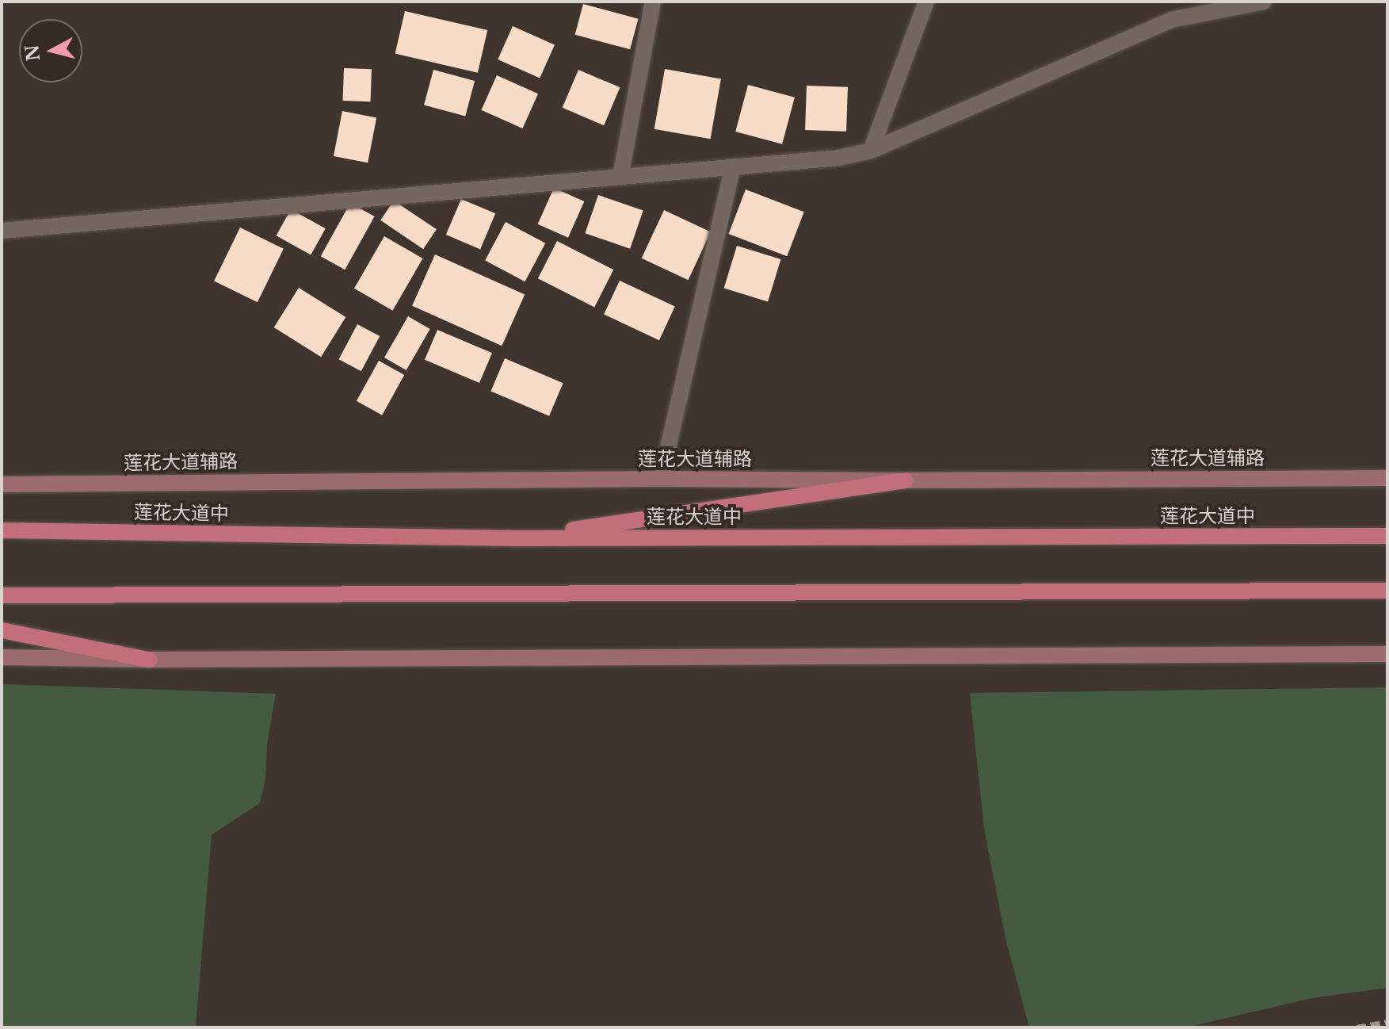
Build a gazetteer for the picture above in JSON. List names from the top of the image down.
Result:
{
  "streets": {
    "main road": ["莲花大道中"],
    "street": ["莲花大道辅路"]
  },
  "north": "left"
}
